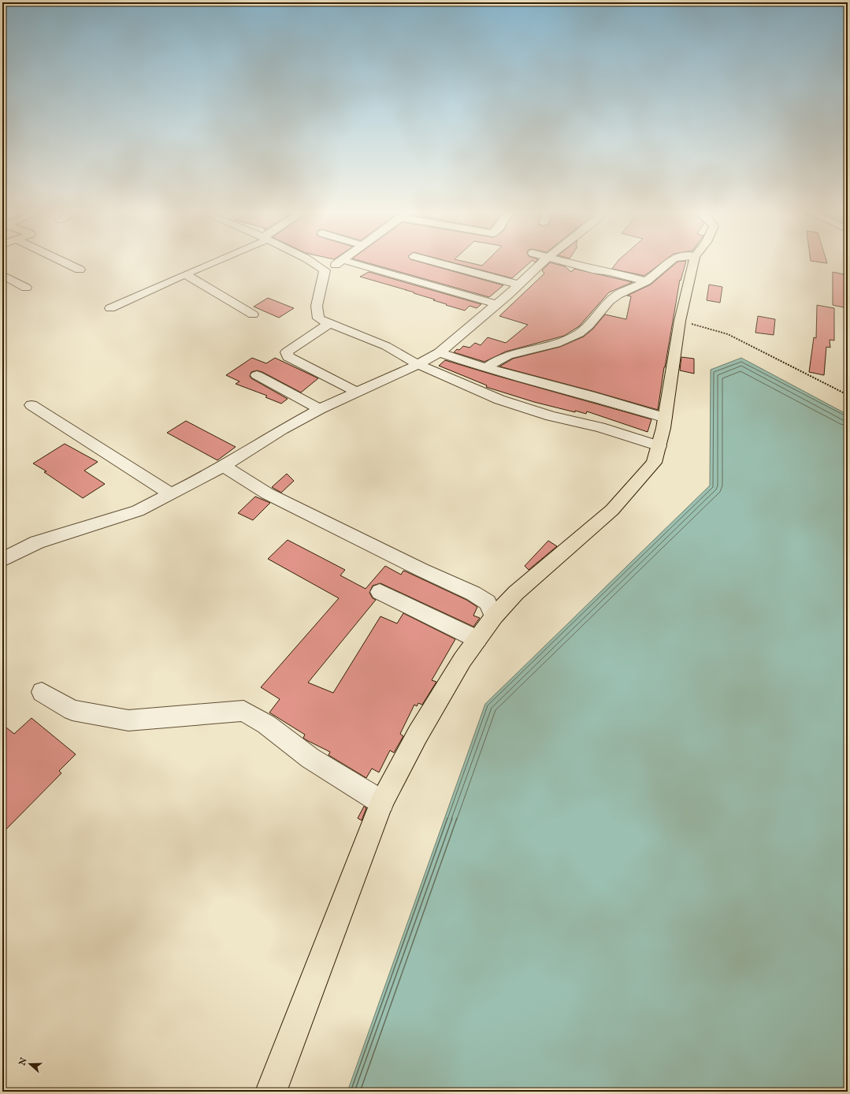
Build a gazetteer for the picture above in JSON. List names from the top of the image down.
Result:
{
  "north": "left"
}
